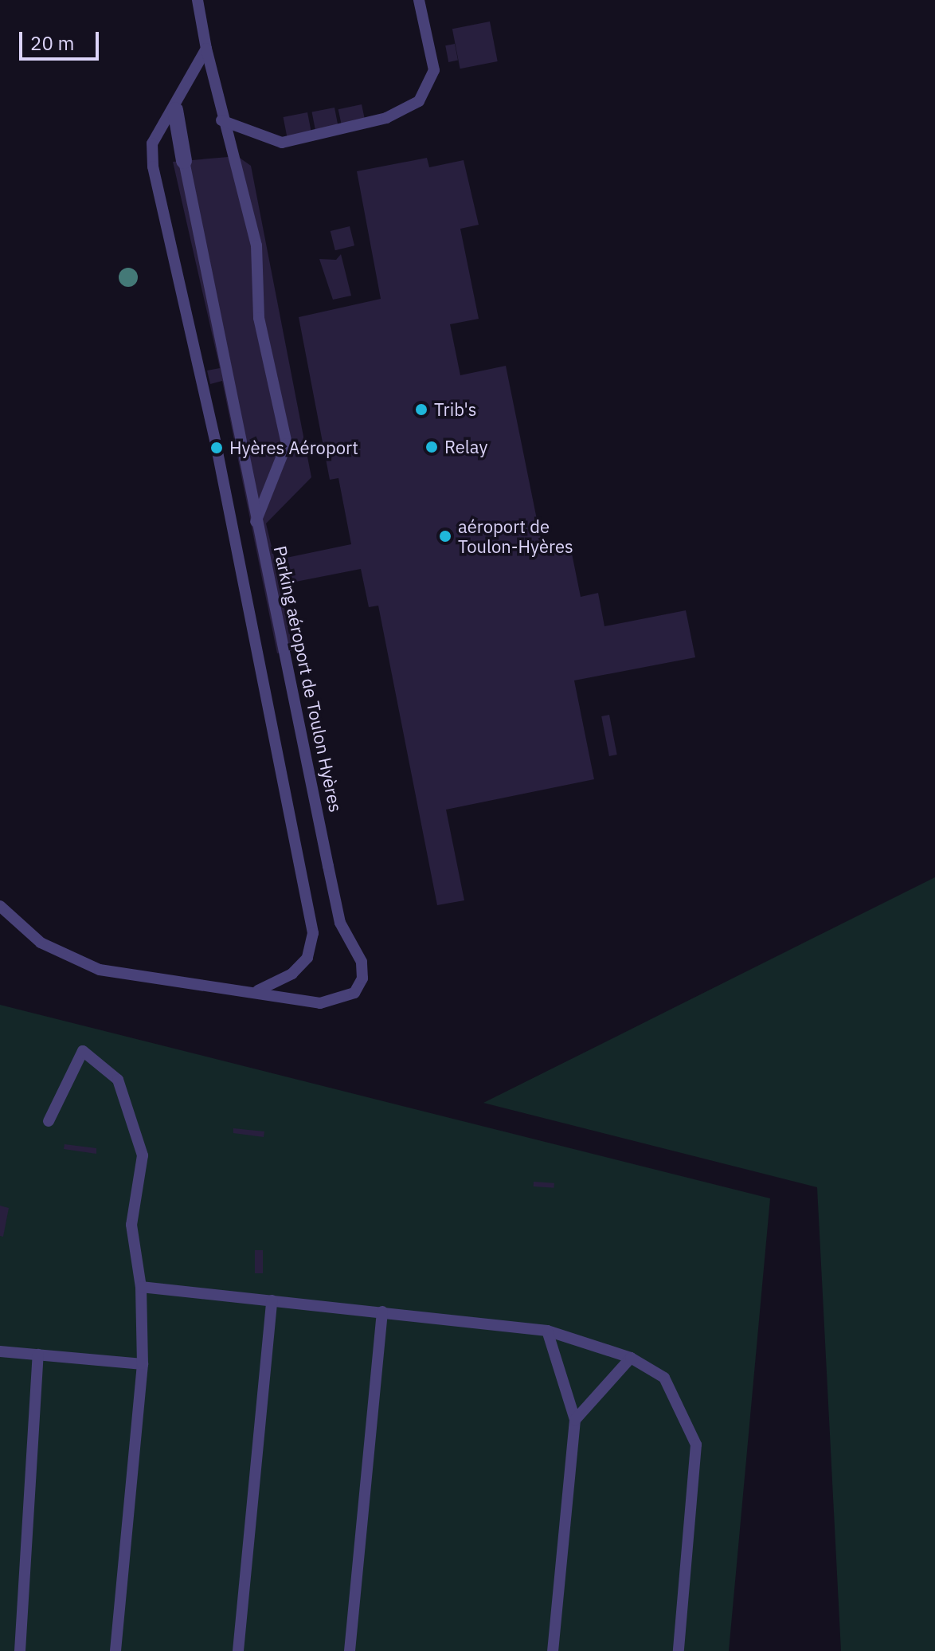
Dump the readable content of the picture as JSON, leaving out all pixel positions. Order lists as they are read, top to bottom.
{
  "streets": {
    "street": ["Parking aéroport de Toulon Hyères"]
  },
  "places": [
    "Trib's",
    "Relay",
    "Hyères Aéroport",
    "aéroport de Toulon-Hyères"
  ],
  "scale_bar": "20 m"
}
